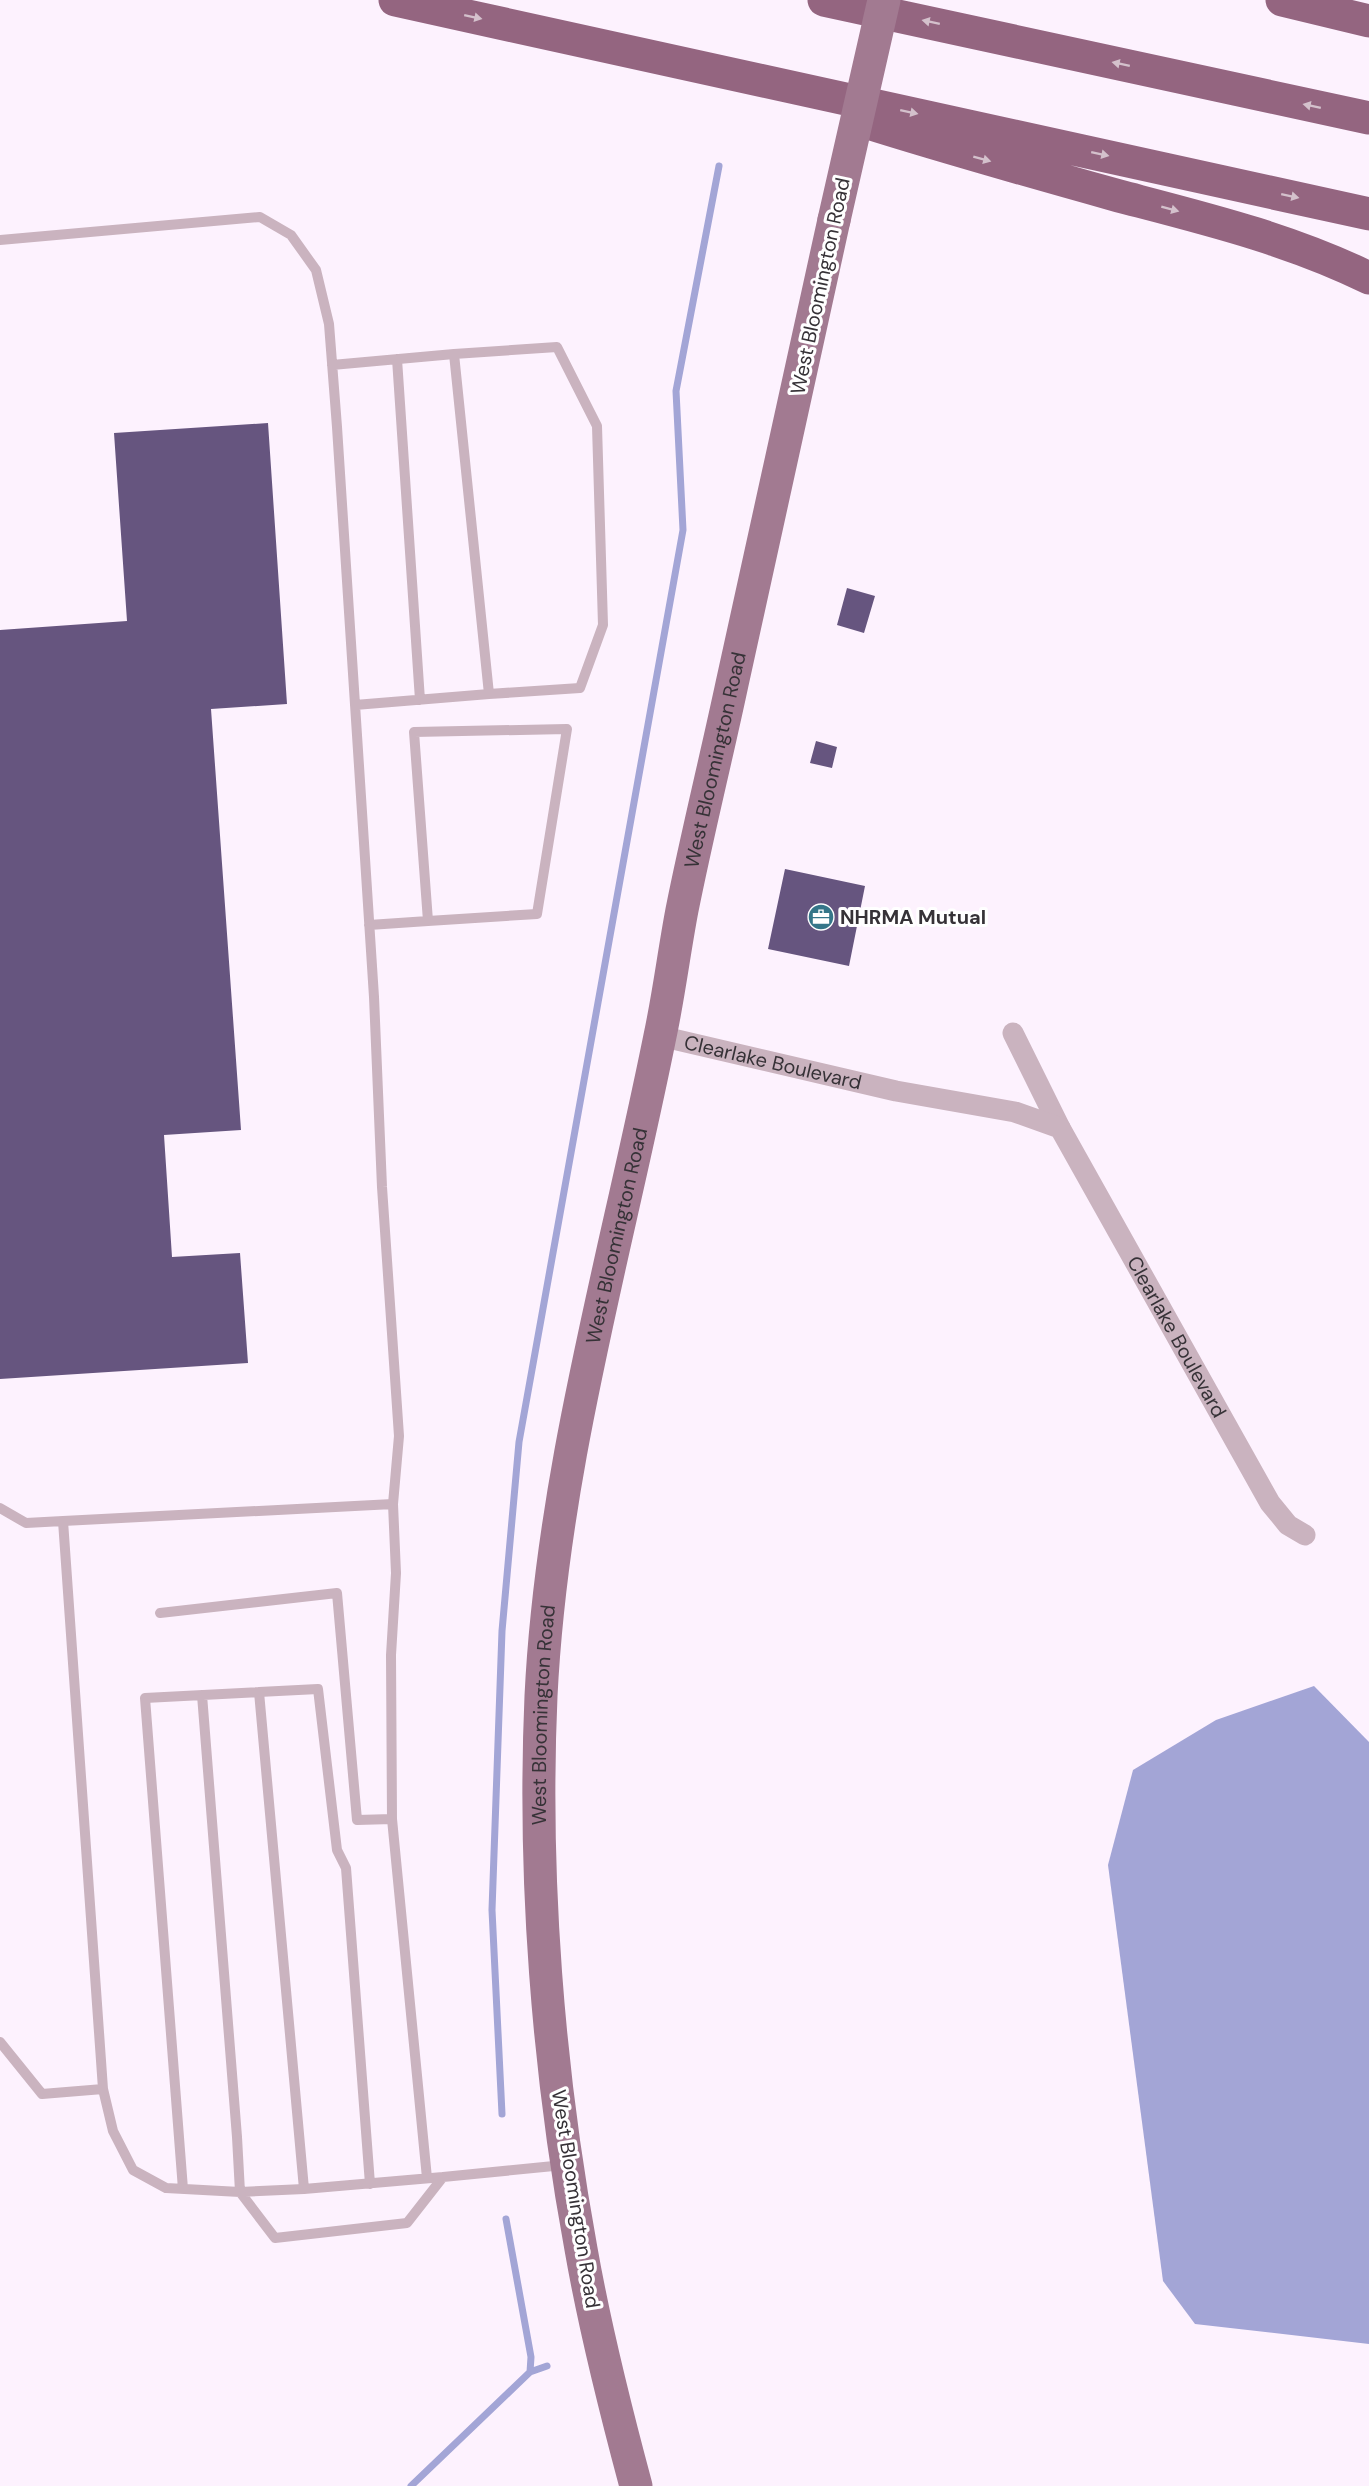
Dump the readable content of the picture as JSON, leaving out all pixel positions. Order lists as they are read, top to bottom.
{
  "streets": {
    "main road": ["West Bloomington Road"],
    "street": ["Clearlake Boulevard"]
  },
  "crossings": [
    ["West Bloomington Road", "Clearlake Boulevard"]
  ],
  "places": {
    "office": ["NHRMA Mutual"]
  }
}
